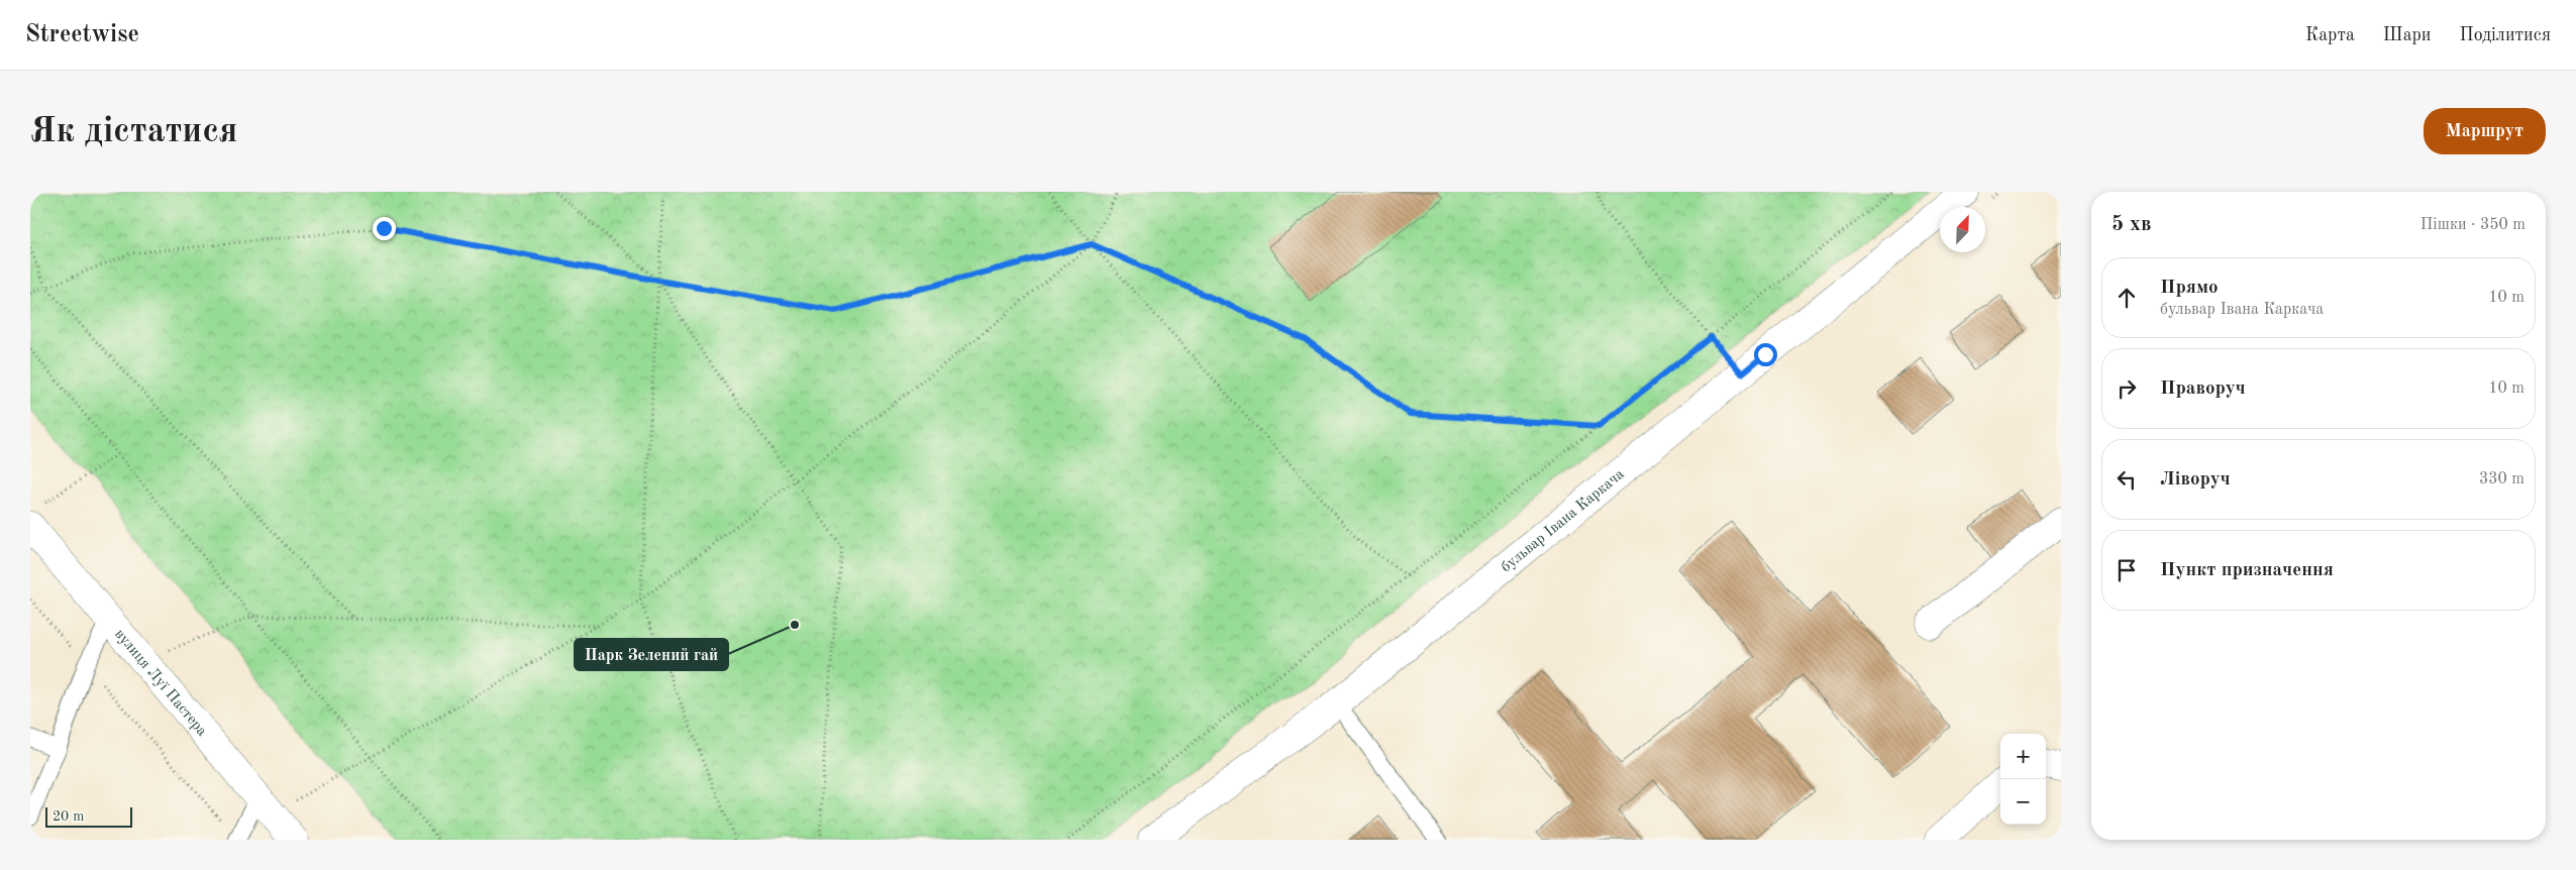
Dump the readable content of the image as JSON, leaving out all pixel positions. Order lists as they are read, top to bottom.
{
  "streets": {
    "street": ["бульвар Івана Каркача", "вулиця Луї Пастера"]
  },
  "places": ["Парк Зелений гай"],
  "scale_bar": "20 m",
  "north": "top right",
  "page": {
    "header": "Streetwise",
    "nav": ["Карта", "Шари", "Поділитися"],
    "buttons": "Маршрут",
    "title": "Як дістатися",
    "heading": ["5 хв", "Пішки · 350 m"],
    "list": [
      ["Прямо", "бульвар Івана Каркача", "10 m"],
      ["Праворуч", "10 m"],
      ["Ліворуч", "330 m"],
      "Пункт призначення"
    ],
    "map_buttons": ["+", "−"],
    "scale": "20 m"
  }
}
